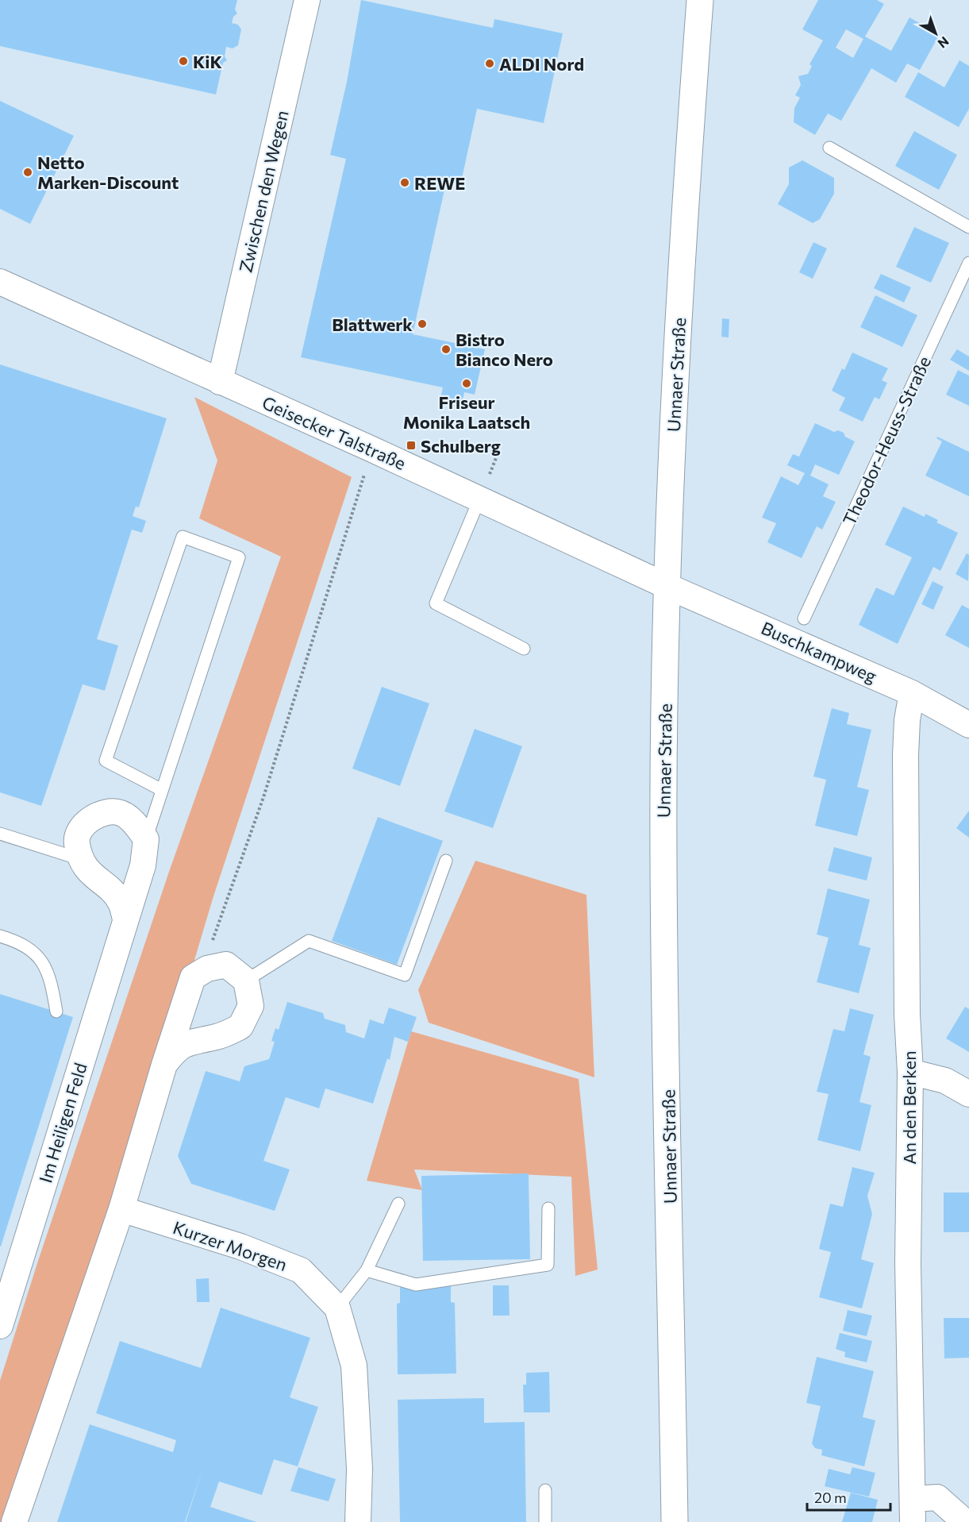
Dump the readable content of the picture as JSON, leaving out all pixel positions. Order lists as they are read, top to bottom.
{
  "streets": {
    "main road": ["Unnaer Straße"],
    "street": [
      "Zwischen den Wegen",
      "Geisecker Talstraße",
      "Buschkampweg",
      "An den Berken",
      "Im Heiligen Feld",
      "Kurzer Morgen"
    ],
    "lane": ["Theodor-Heuss-Straße"]
  },
  "crossings": [
    ["Zwischen den Wegen", "Geisecker Talstraße"],
    ["Unnaer Straße", "Geisecker Talstraße"],
    ["Unnaer Straße", "Buschkampweg"],
    ["Geisecker Talstraße", "Buschkampweg"],
    ["Buschkampweg", "An den Berken"]
  ],
  "places": {
    "other": [
      "KiK",
      "ALDI Nord",
      "Netto Marken-Discount",
      "REWE",
      "Blattwerk",
      "Bistro Bianco Nero",
      "Friseur Monika Laatsch"
    ],
    "transit": ["Schulberg"]
  },
  "scale_bar": "20 m",
  "north": "bottom right"
}
